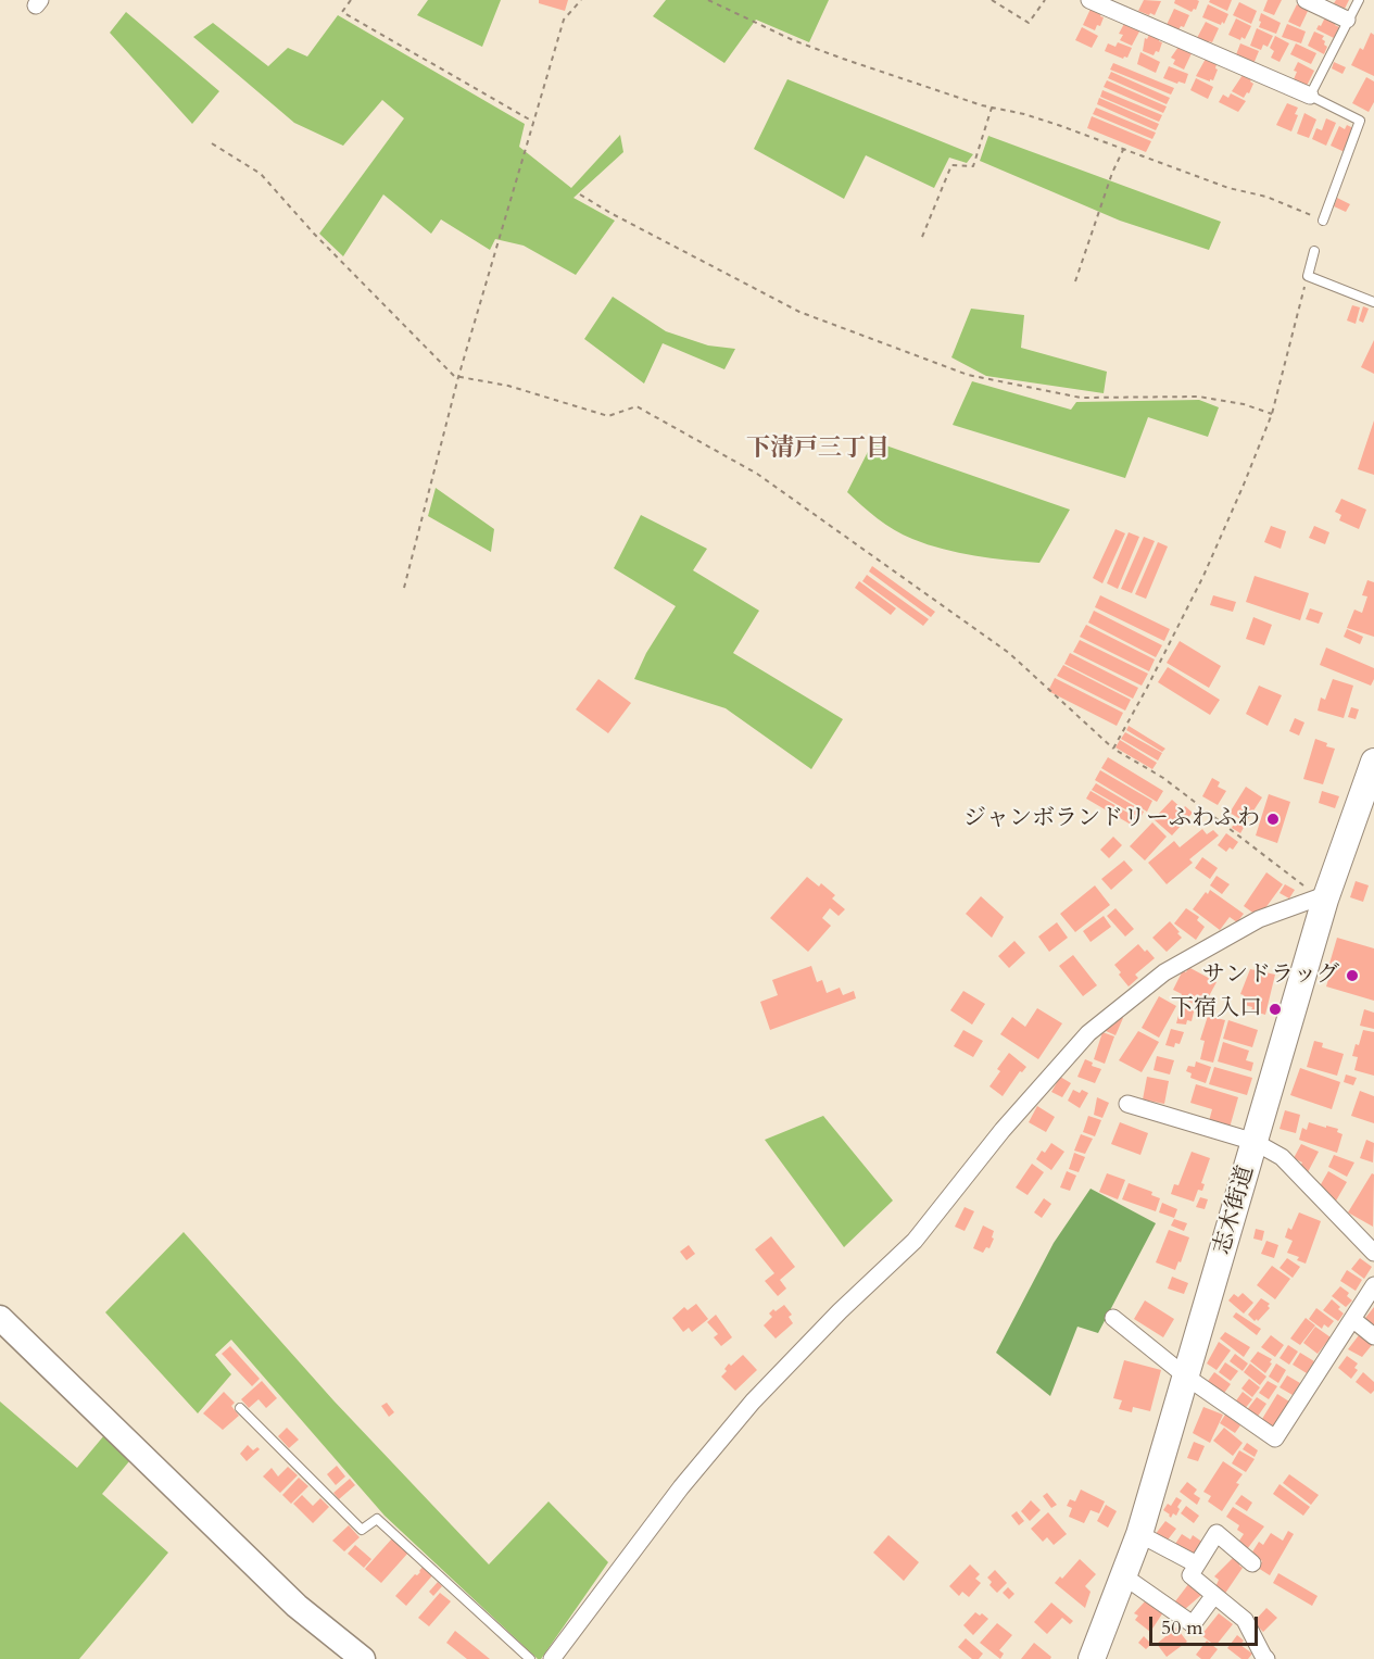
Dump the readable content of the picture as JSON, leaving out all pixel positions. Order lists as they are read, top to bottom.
{
  "streets": {
    "main road": ["志木街道"]
  },
  "districts": ["下清戸三丁目"],
  "places": ["ジャンボランドリーふわふわ", "サンドラッグ", "下宿入口"],
  "scale_bar": "50 m"
}
